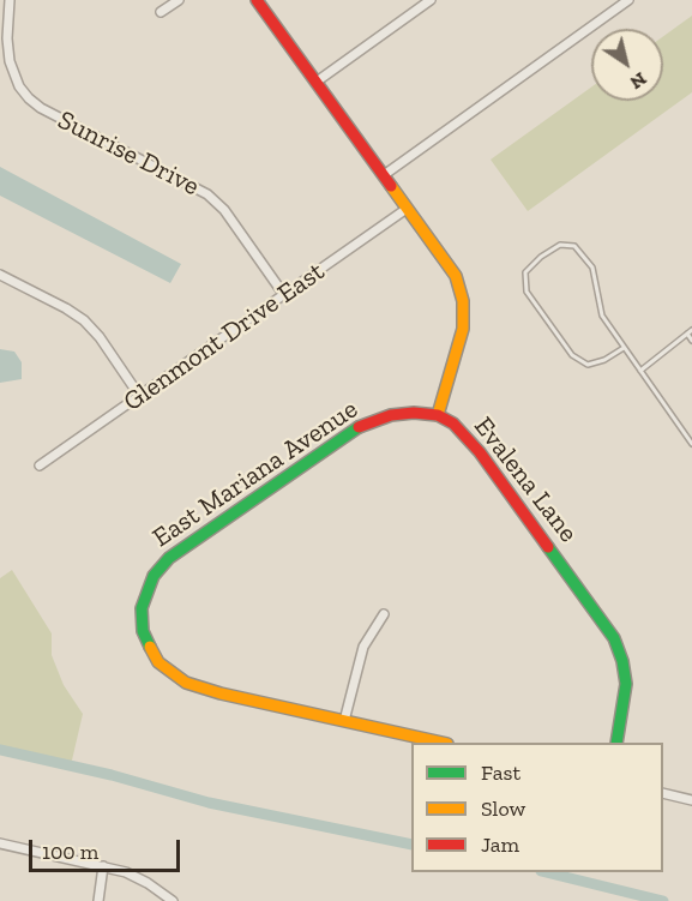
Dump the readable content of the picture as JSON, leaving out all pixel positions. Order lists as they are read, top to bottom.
{
  "streets": {
    "street": [
      "Sunrise Drive",
      "Glenmont Drive East",
      "East Mariana Avenue",
      "Evalena Lane"
    ]
  },
  "crossings": [
    ["Sunrise Drive", "Glenmont Drive East"],
    ["Glenmont Drive East", "Evalena Lane"],
    ["East Mariana Avenue", "Evalena Lane"]
  ],
  "legend": ["Fast", "Slow", "Jam"],
  "scale_bar": "100 m",
  "north": "bottom right"
}
